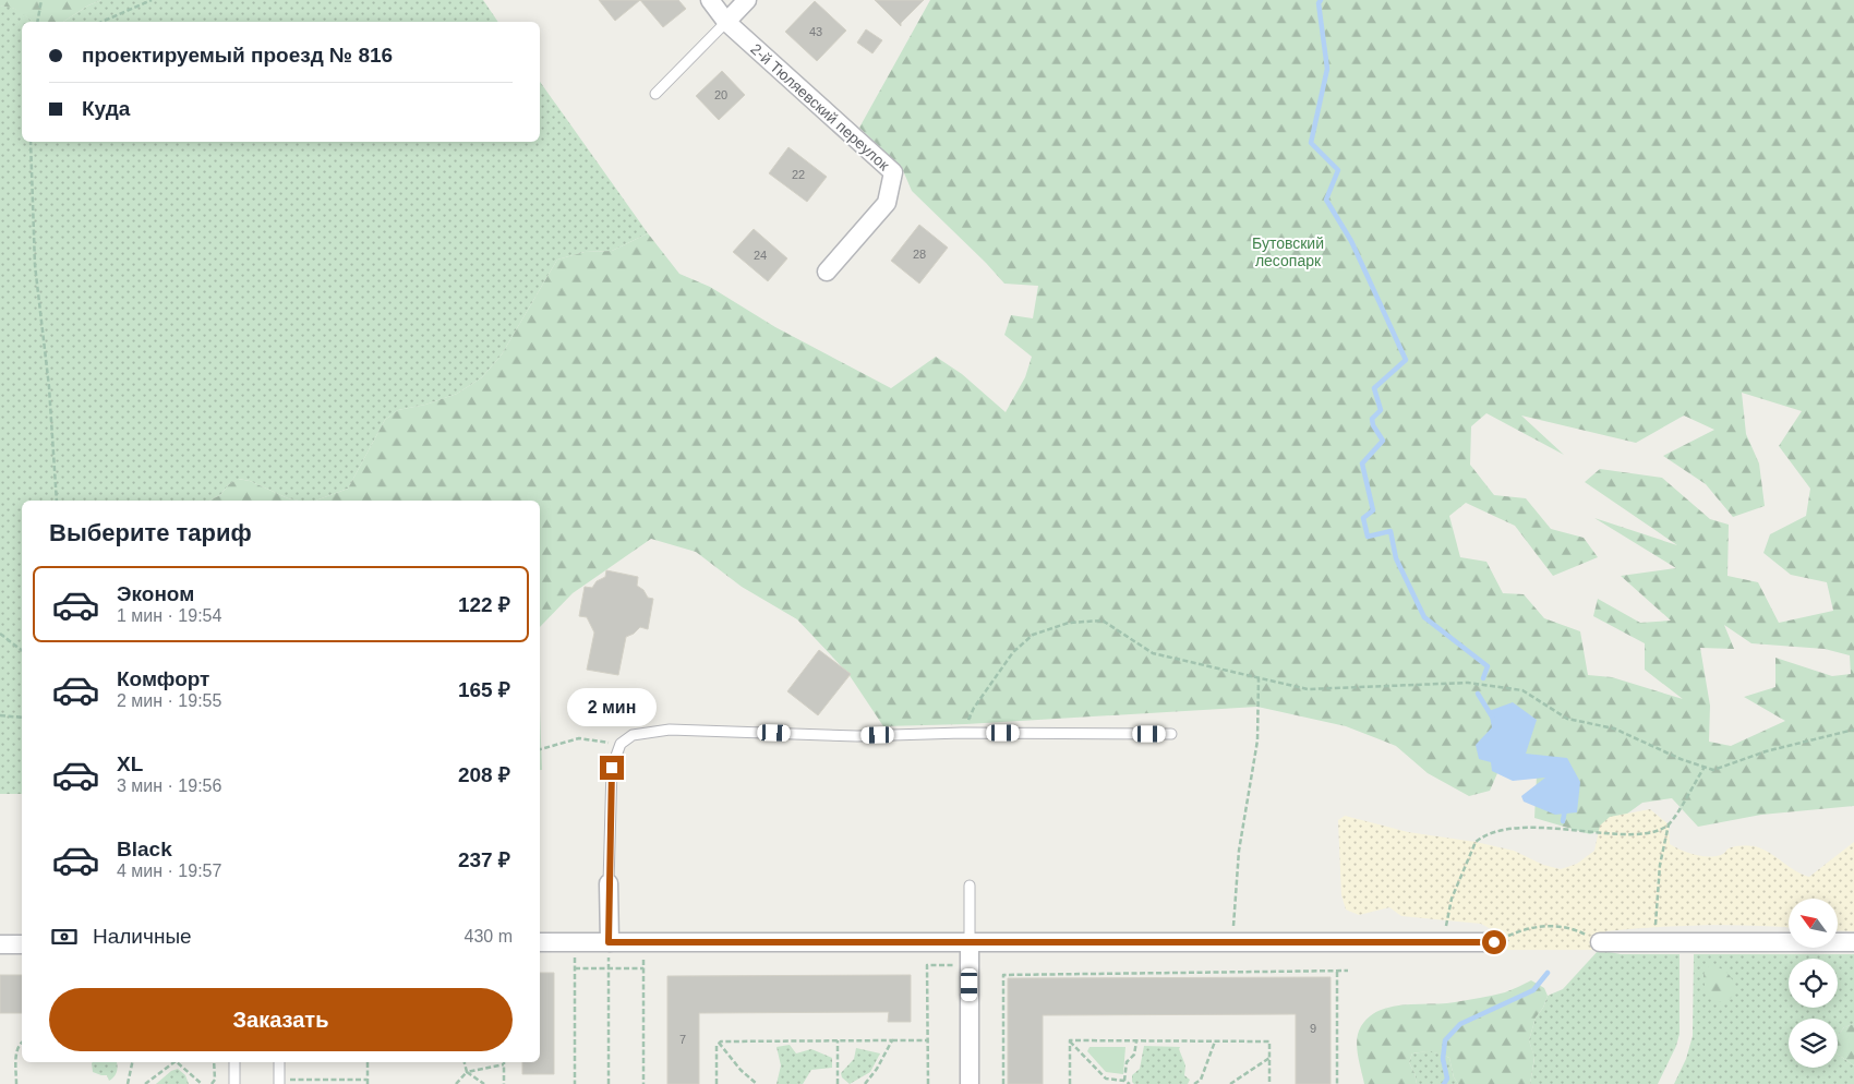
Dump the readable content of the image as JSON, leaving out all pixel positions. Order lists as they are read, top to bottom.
{
  "streets": {
    "street": ["2-й Тюляевский переулок"]
  },
  "parks": ["Бутовский лесопарк"],
  "house_numbers": [
    "43",
    "20",
    "22",
    "28",
    "24",
    "9",
    "7"
  ],
  "north": "top left",
  "page": {
    "banner": ["проектируемый проезд № 816", "Куда"],
    "heading": "Выберите тариф",
    "list": [
      {
        "name": "Эконом",
        "note": "1 мин · 19:54",
        "value": "122 ₽"
      },
      {
        "name": "Комфорт",
        "note": "2 мин · 19:55",
        "value": "165 ₽"
      },
      {
        "name": "XL",
        "note": "3 мин · 19:56",
        "value": "208 ₽"
      },
      {
        "name": "Black",
        "note": "4 мин · 19:57",
        "value": "237 ₽"
      }
    ],
    "bubble": "2 мин",
    "pay": ["Наличные", "430 m"],
    "buttons": "Заказать"
  }
}
